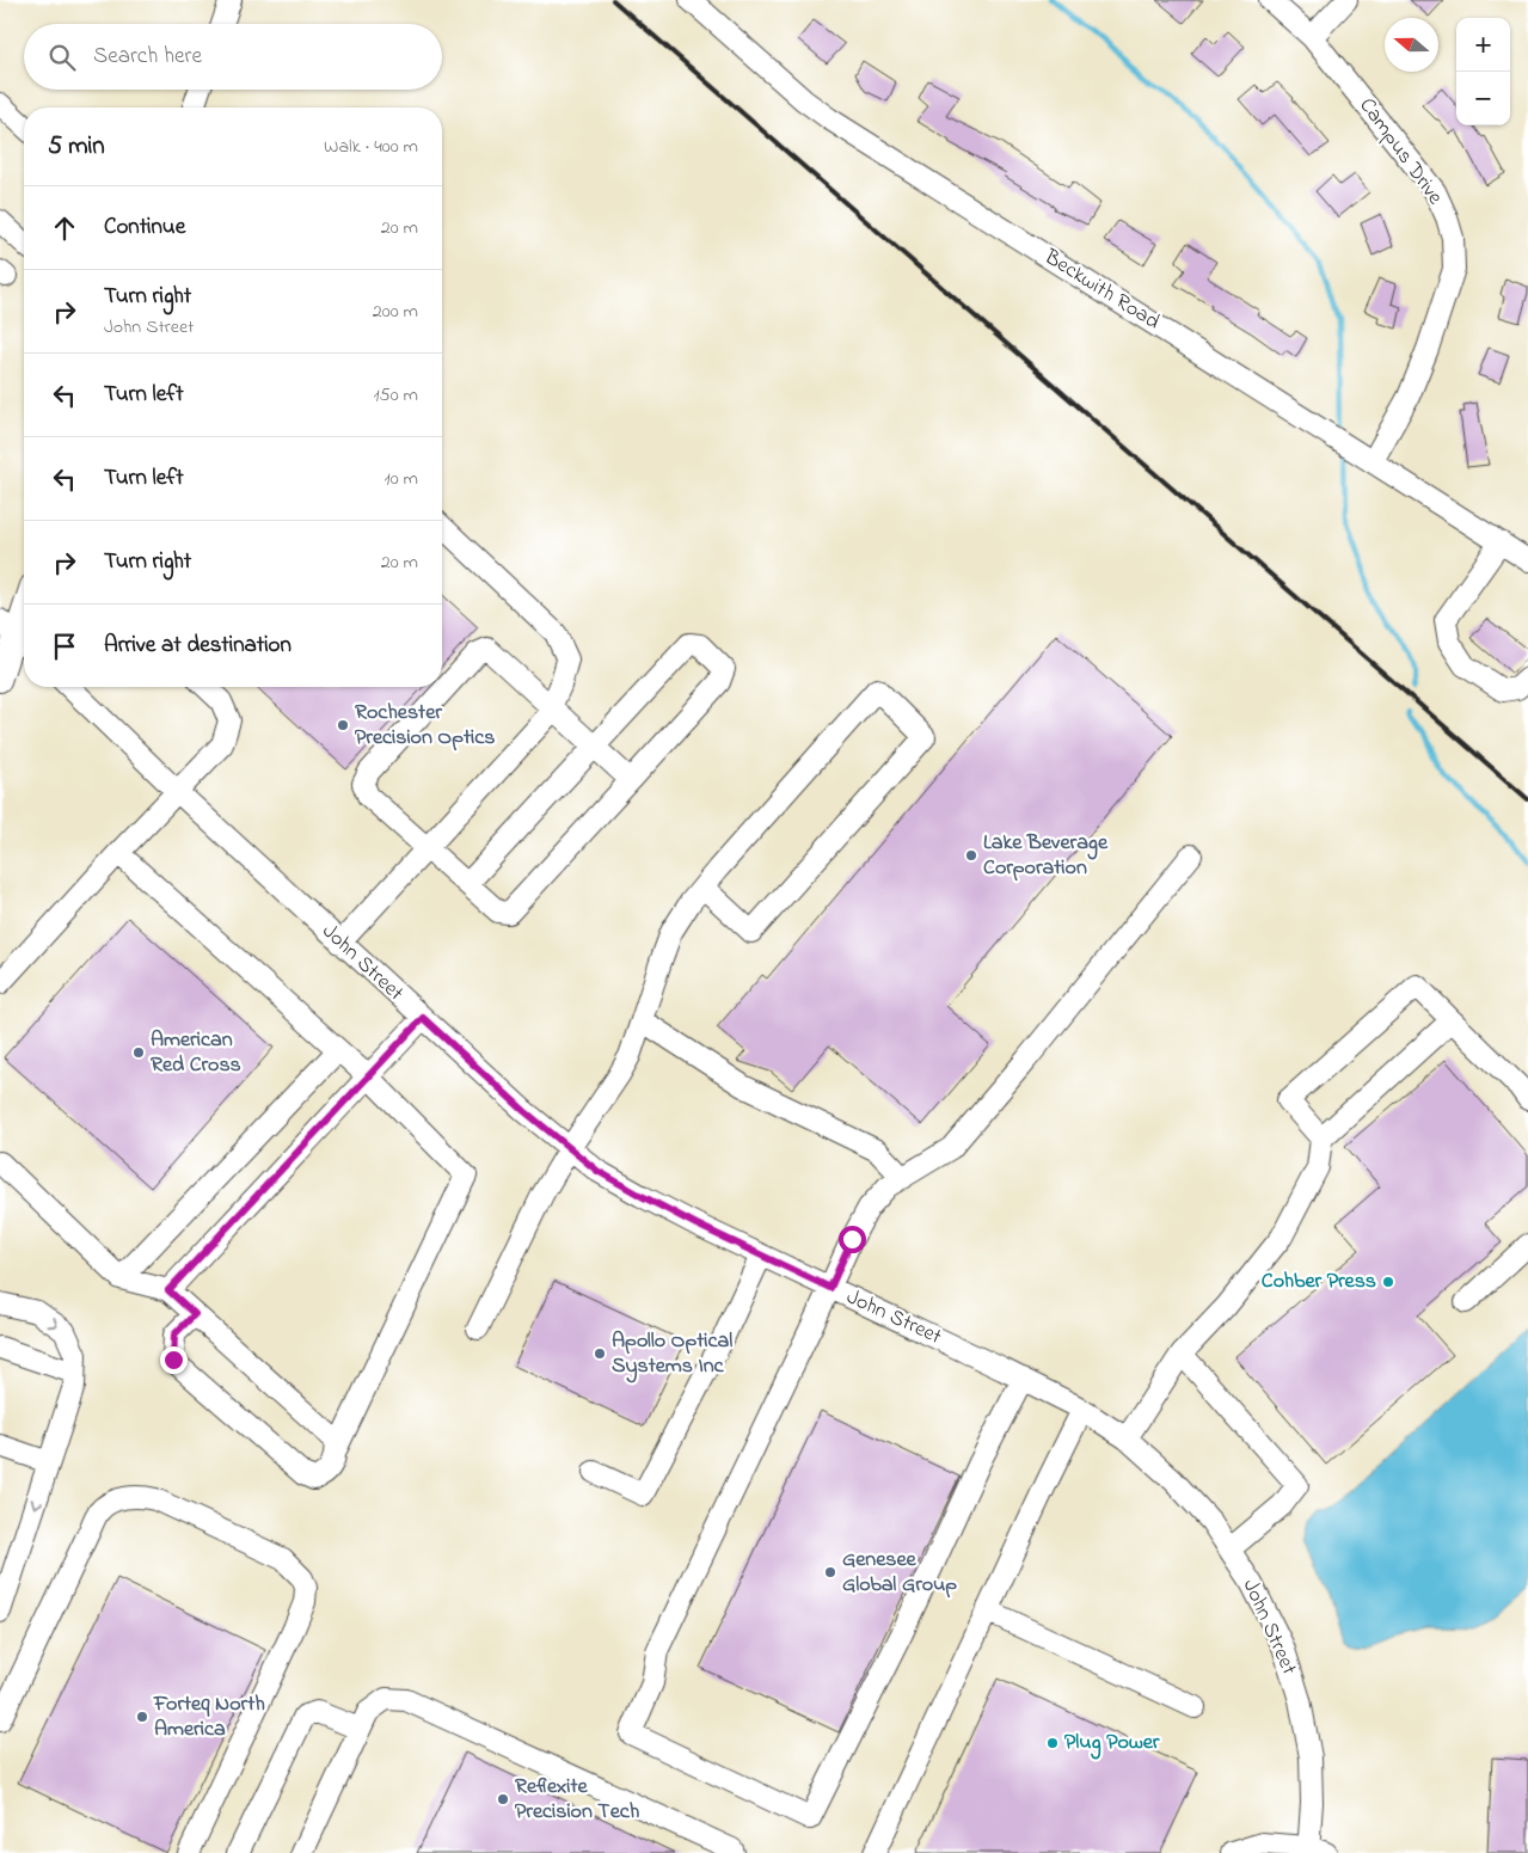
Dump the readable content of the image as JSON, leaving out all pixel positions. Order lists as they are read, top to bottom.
{
  "streets": {
    "street": ["Campus Drive", "Beckwith Road", "John Street"]
  },
  "crossings": [
    ["Campus Drive", "Beckwith Road"]
  ],
  "places": [
    "Rochester Precision Optics",
    "Lake Beverage Corporation",
    "American Red Cross",
    "Cohber Press",
    "Apollo Optical Systems Inc",
    "Genesee Global Group",
    "Forteq North America",
    "Plug Power",
    "Reflexite Precision Tech"
  ],
  "north": "left",
  "page": {
    "map_buttons": ["+", "−"],
    "search": "Search here",
    "heading": ["5 min", "Walk · 400 m"],
    "list": [
      ["Continue", "20 m"],
      ["Turn right", "John Street", "200 m"],
      ["Turn left", "150 m"],
      ["Turn left", "10 m"],
      ["Turn right", "20 m"],
      "Arrive at destination"
    ]
  }
}
